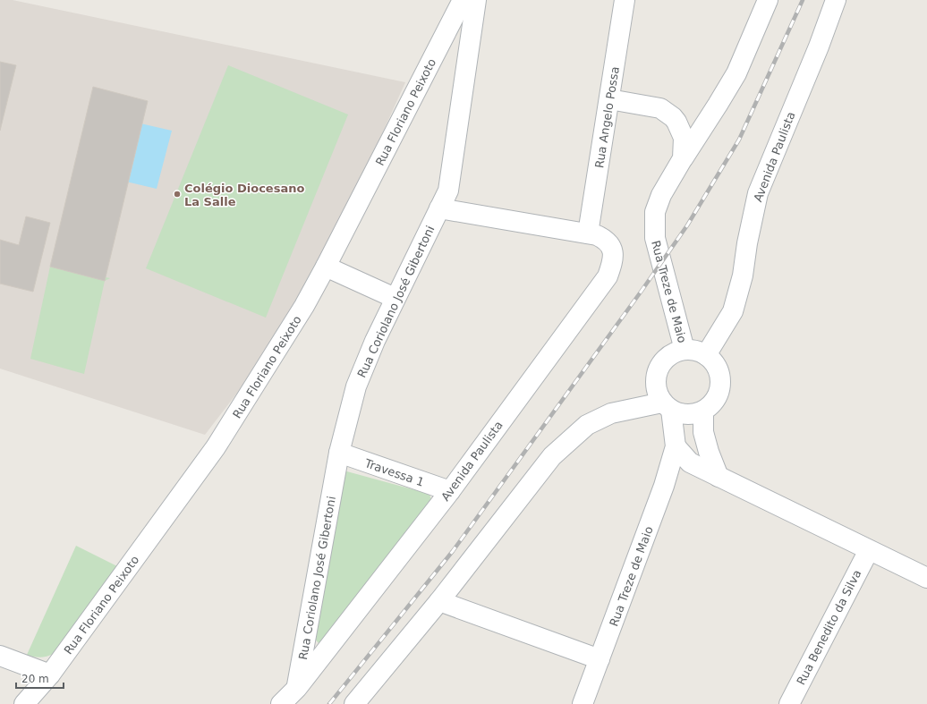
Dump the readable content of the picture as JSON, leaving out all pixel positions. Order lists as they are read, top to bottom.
{
  "streets": {
    "street": [
      "Rua Floriano Peixoto",
      "Rua Angelo Possa",
      "Avenida Paulista",
      "Rua Treze de Maio",
      "Rua Coriolano José Gibertoni",
      "Travessa 1",
      "Rua Benedito da Silva"
    ]
  },
  "crossings": [
    ["Rua Angelo Possa", "Avenida Paulista"],
    ["Rua Angelo Possa", "Rua Treze de Maio"],
    ["Avenida Paulista", "Rua Treze de Maio"],
    ["Avenida Paulista", "Rua Coriolano José Gibertoni"],
    ["Avenida Paulista", "Travessa 1"],
    ["Rua Coriolano José Gibertoni", "Travessa 1"]
  ],
  "places": ["Colégio Diocesano La Salle"],
  "scale_bar": "20 m"
}
